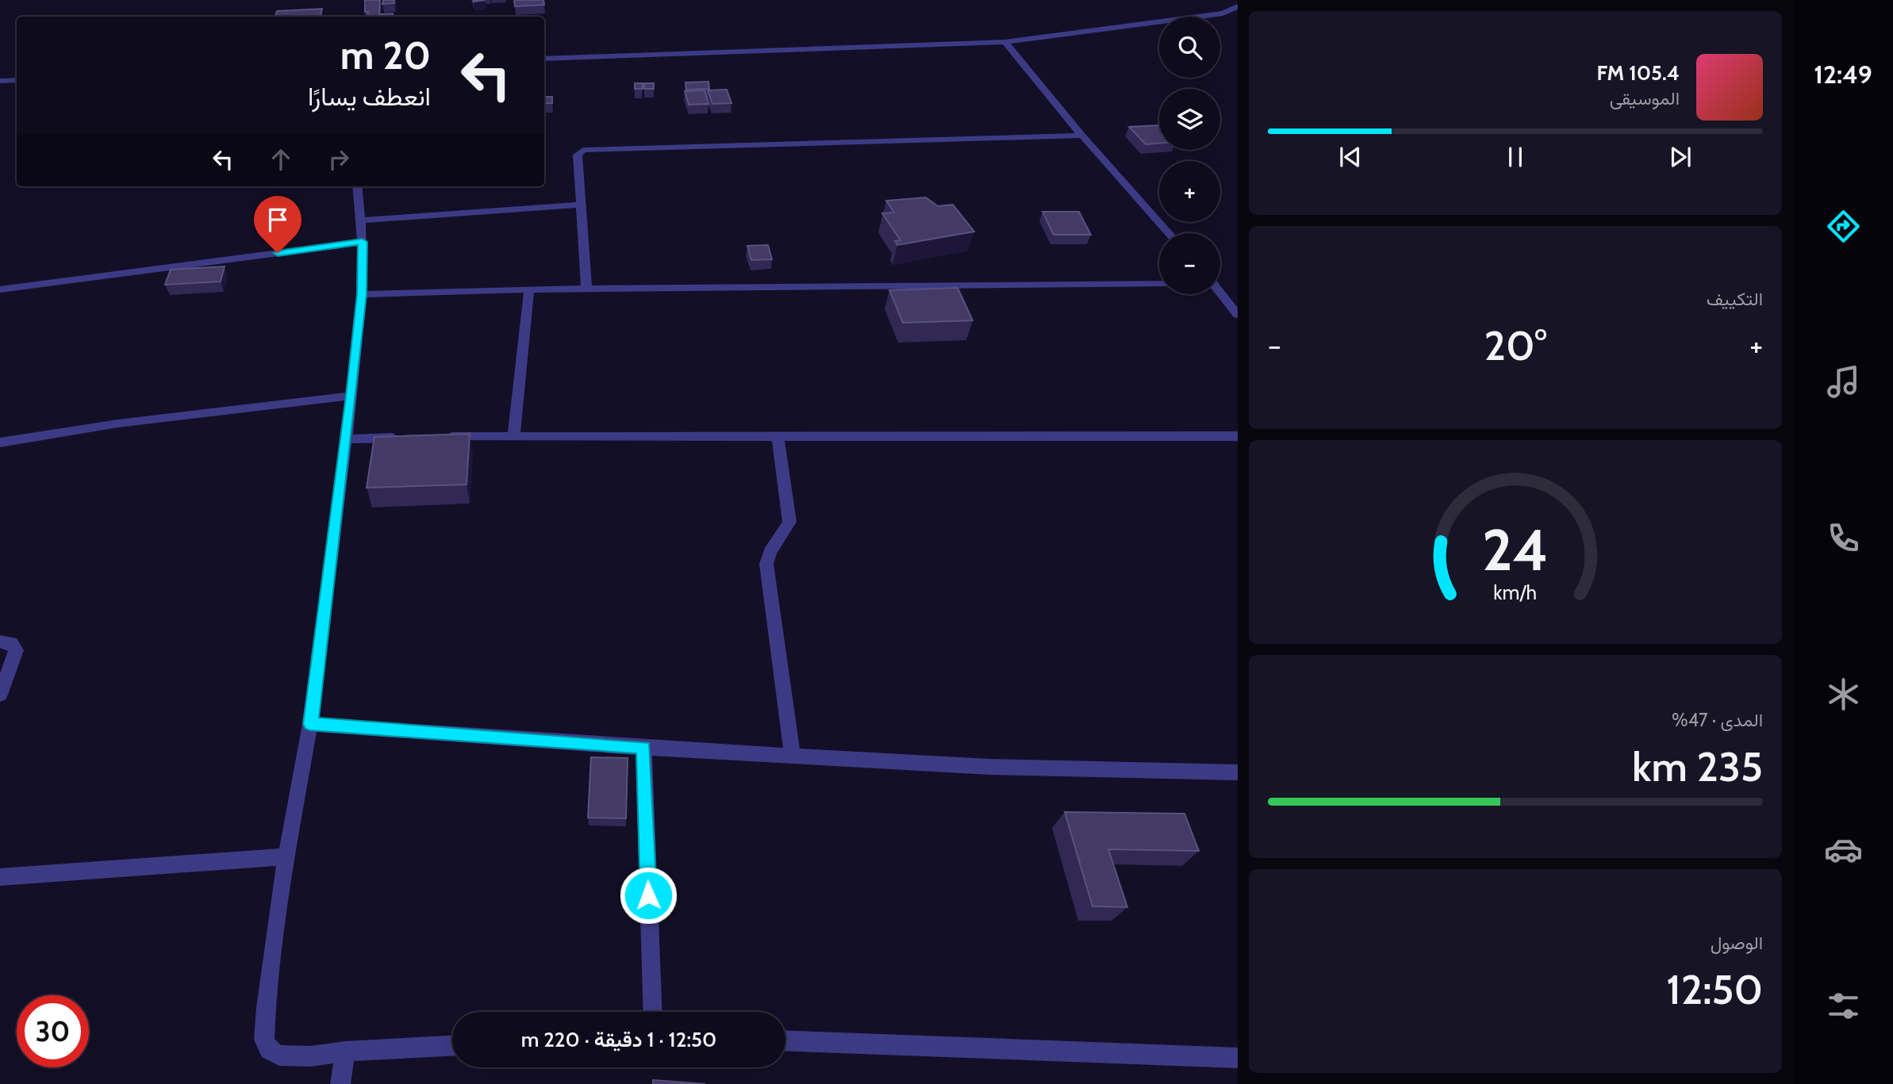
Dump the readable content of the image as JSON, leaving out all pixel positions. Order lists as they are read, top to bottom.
{
  "page": {
    "tabs": "12:49",
    "map_buttons": ["+", "−"],
    "turn": ["20 m", "انعطف يسارًا"],
    "song": ["105.4 FM", "الموسيقى"],
    "tile": [
      "التكييف",
      ["المدى · 47%", "235 km"],
      ["الوصول", "12:50"]
    ],
    "heat": ["−", "20°", "+"],
    "limit": "30",
    "trip": "12:50 · 1 دقيقة · 220 m",
    "gauge": ["24", "km/h"]
  }
}
